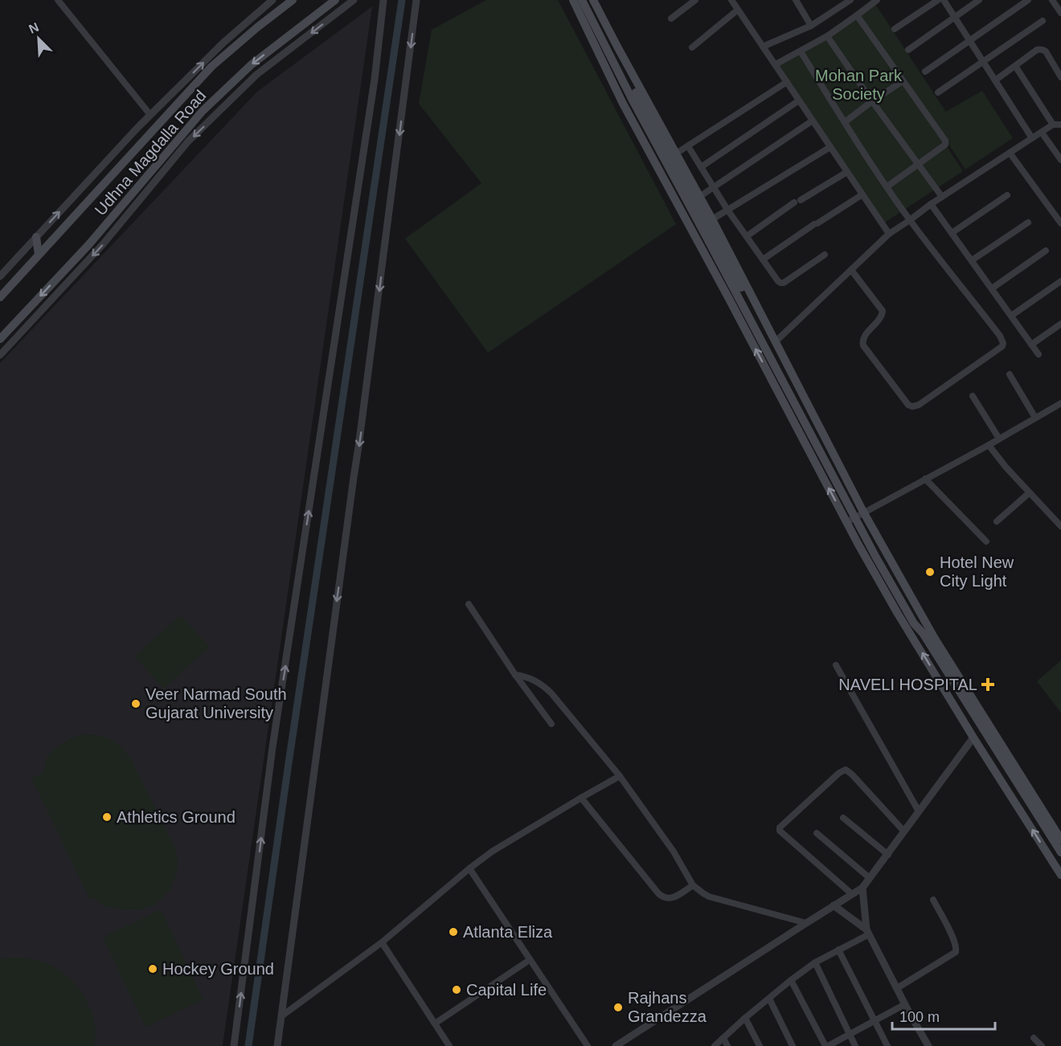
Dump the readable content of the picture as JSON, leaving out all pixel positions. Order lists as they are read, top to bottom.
{
  "streets": {
    "main road": ["Udhna Magdalla Road"]
  },
  "parks": ["Mohan Park Society"],
  "places": {
    "other": [
      "Hotel New City Light",
      "Veer Narmad South Gujarat University",
      "Athletics Ground",
      "Atlanta Eliza",
      "Hockey Ground",
      "Capital Life",
      "Rajhans Grandezza"
    ],
    "health": ["NAVELI HOSPITAL"]
  },
  "scale_bar": "100 m",
  "north": "top left"
}
